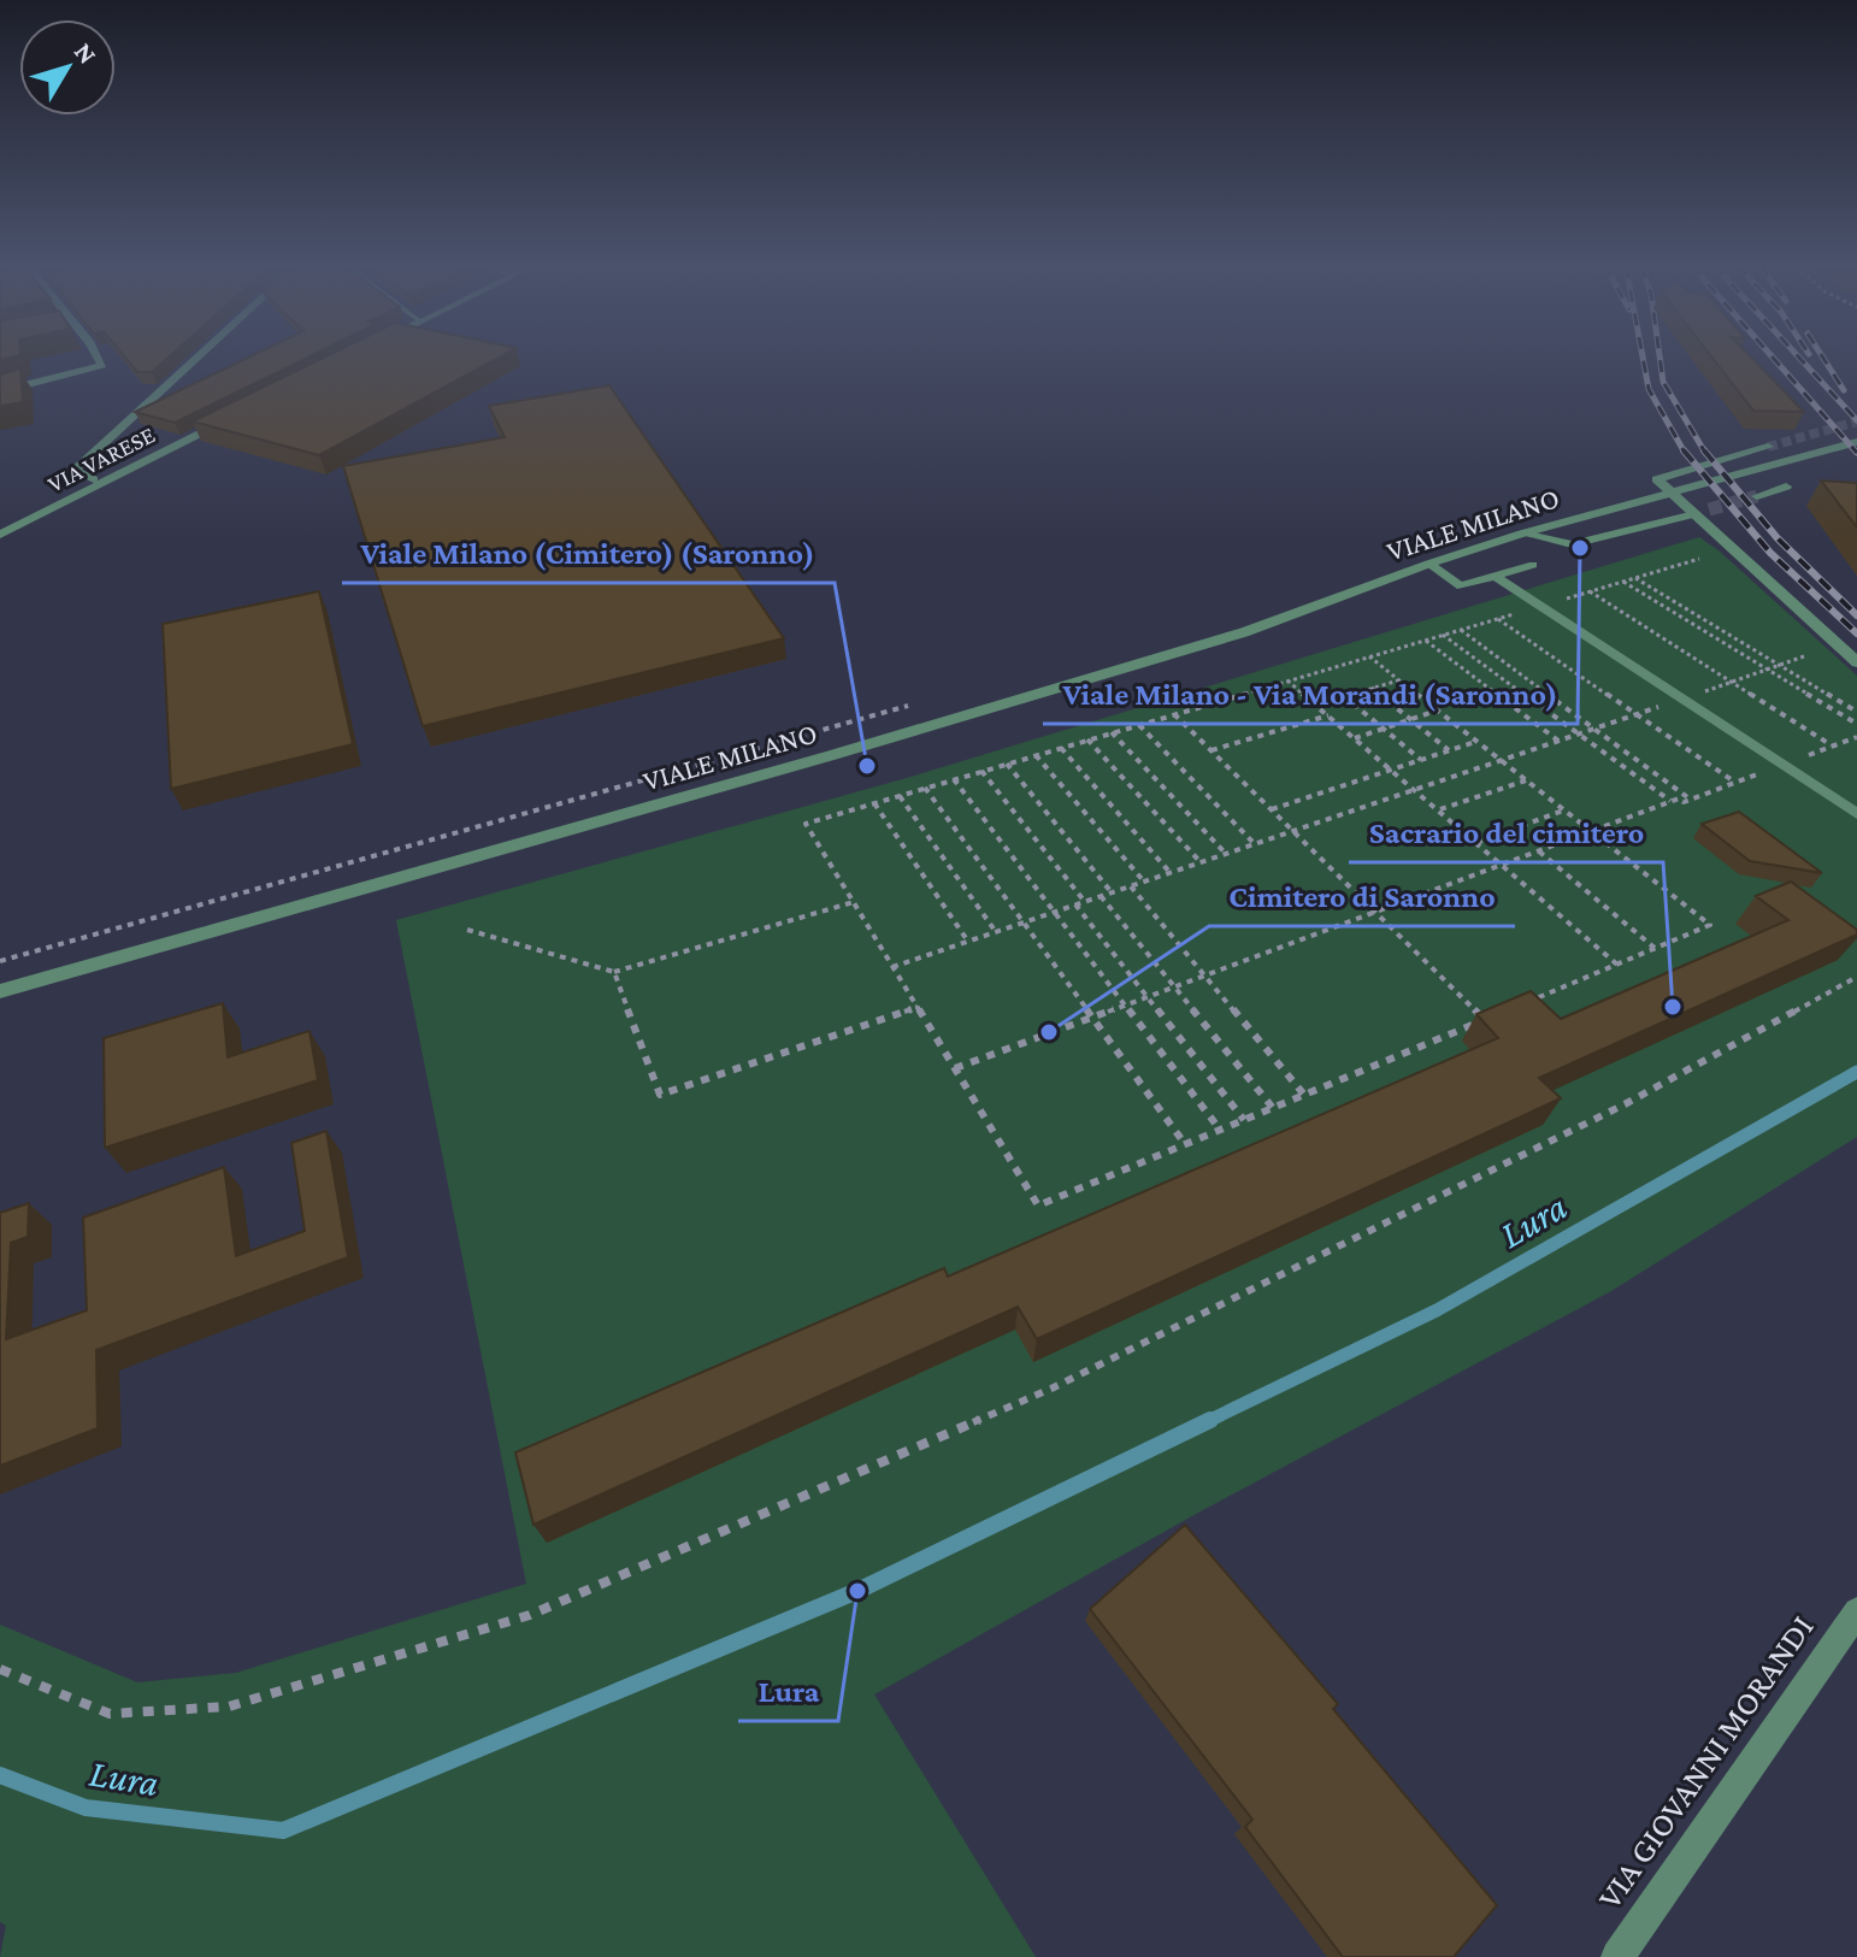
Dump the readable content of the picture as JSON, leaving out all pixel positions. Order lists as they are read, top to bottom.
{
  "streets": {
    "street": ["VIA VARESE", "VIALE MILANO", "VIA GIOVANNI MORANDI"]
  },
  "water": ["Lura"],
  "places": [
    "Viale Milano - Via Morandi (Saronno)",
    "Viale Milano (Cimitero) (Saronno)",
    "Sacrario del cimitero",
    "Cimitero di Saronno",
    "Lura"
  ],
  "north": "top right"
}
